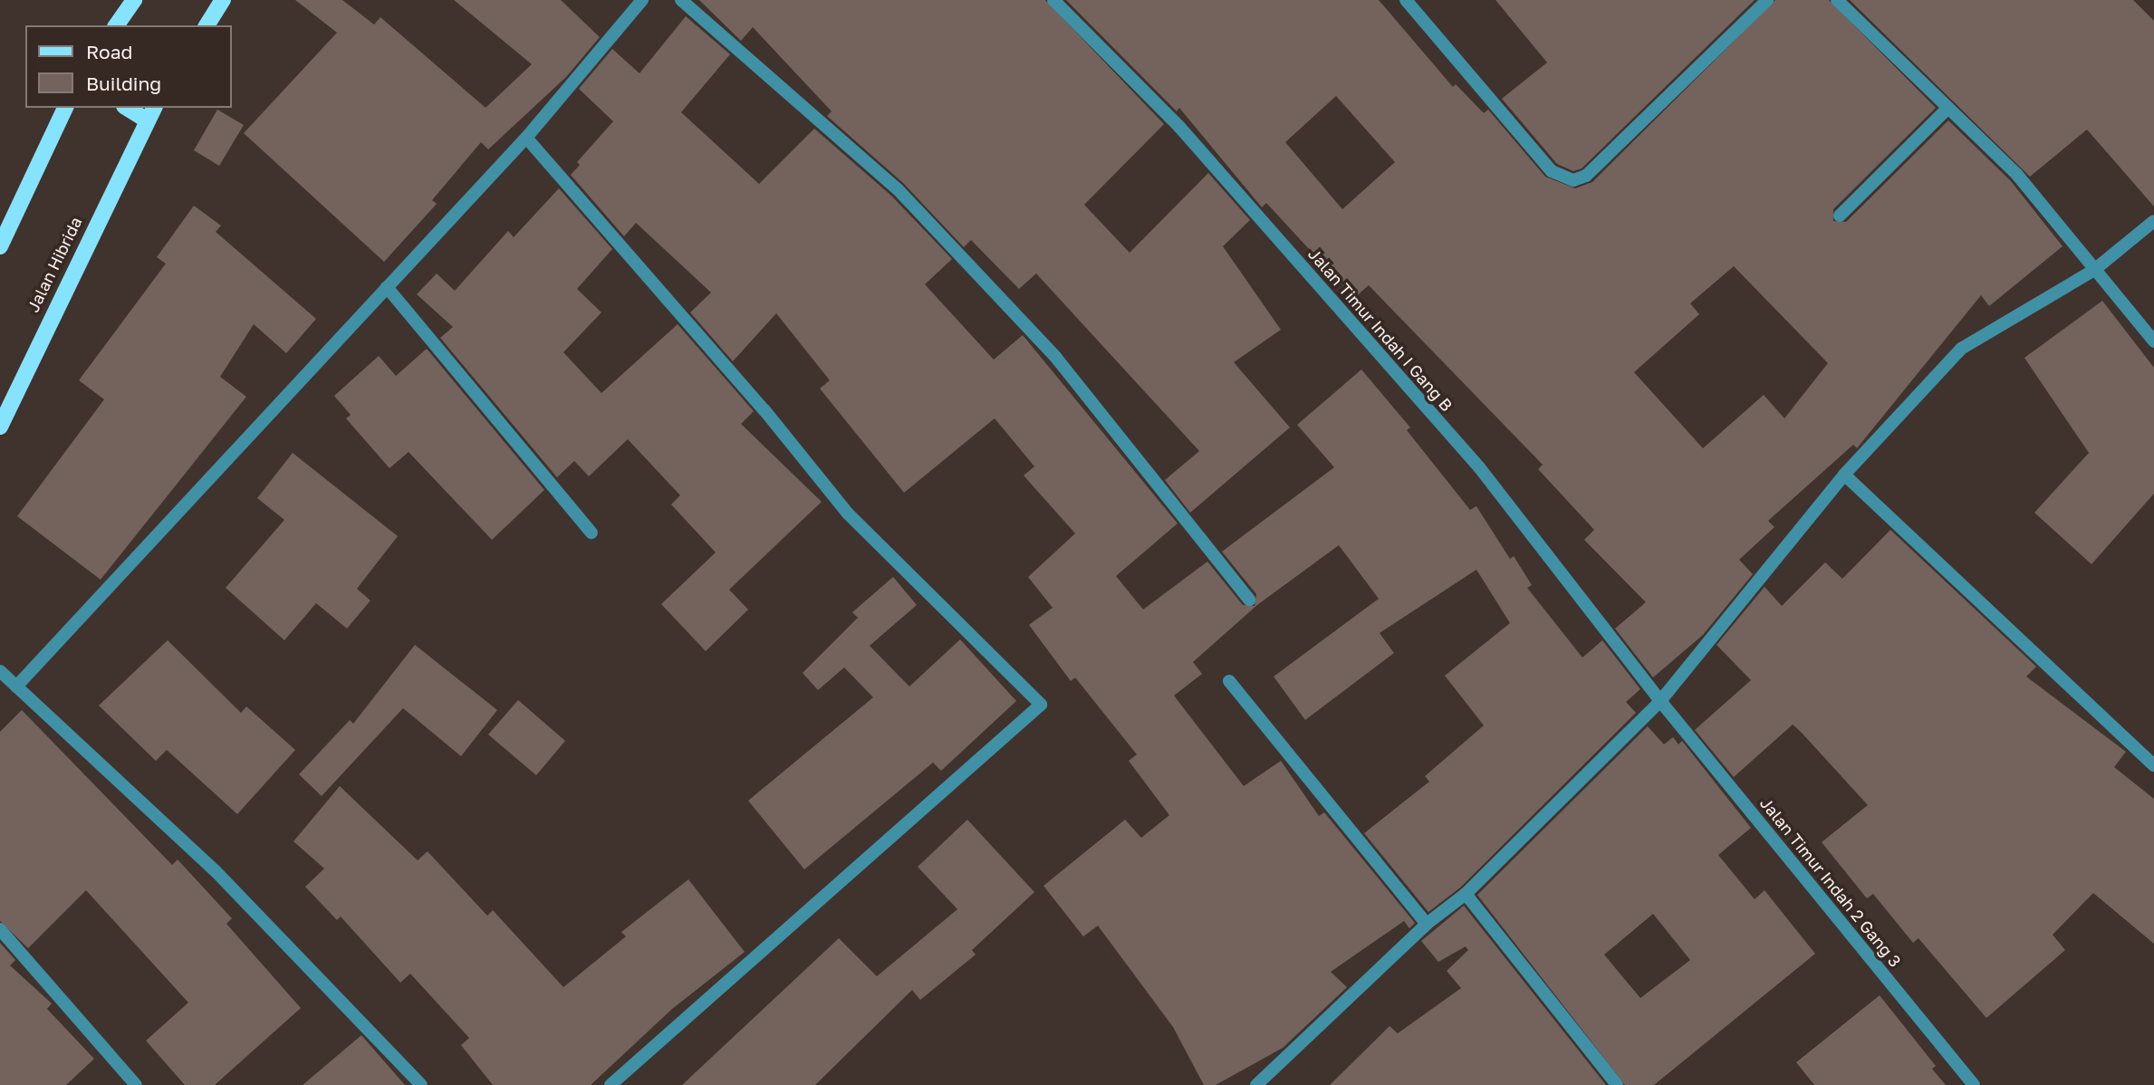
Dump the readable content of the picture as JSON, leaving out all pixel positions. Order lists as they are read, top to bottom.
{
  "streets": {
    "main road": ["Jalan Hibrida"],
    "street": ["Jalan Timur Indah I Gang B", "Jalan Timur Indah 2 Gang 3"]
  },
  "crossings": [
    ["Jalan Timur Indah I Gang B", "Jalan Timur Indah 2 Gang 3"]
  ],
  "legend": ["Road", "Building"]
}
